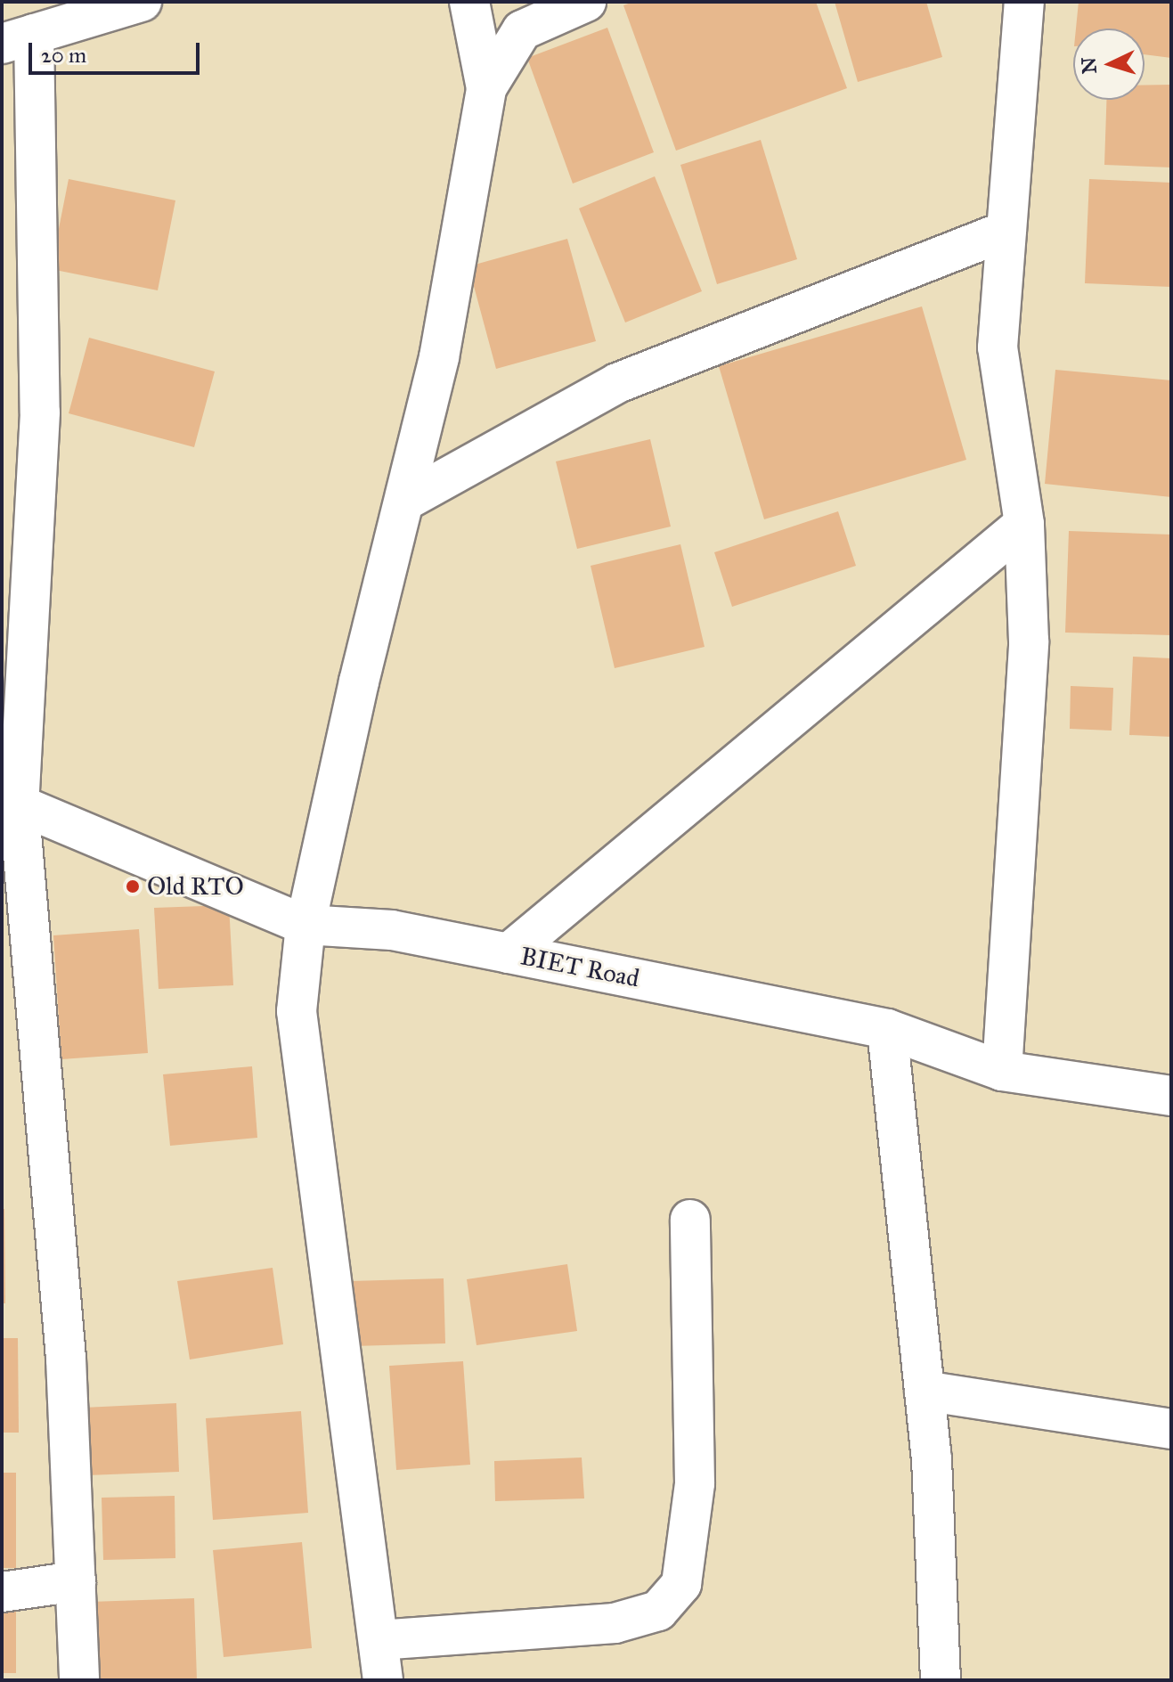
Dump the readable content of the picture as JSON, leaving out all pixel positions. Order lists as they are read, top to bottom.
{
  "streets": {
    "street": ["BIET Road"]
  },
  "places": ["Old RTO"],
  "scale_bar": "20 m",
  "north": "left"
}
